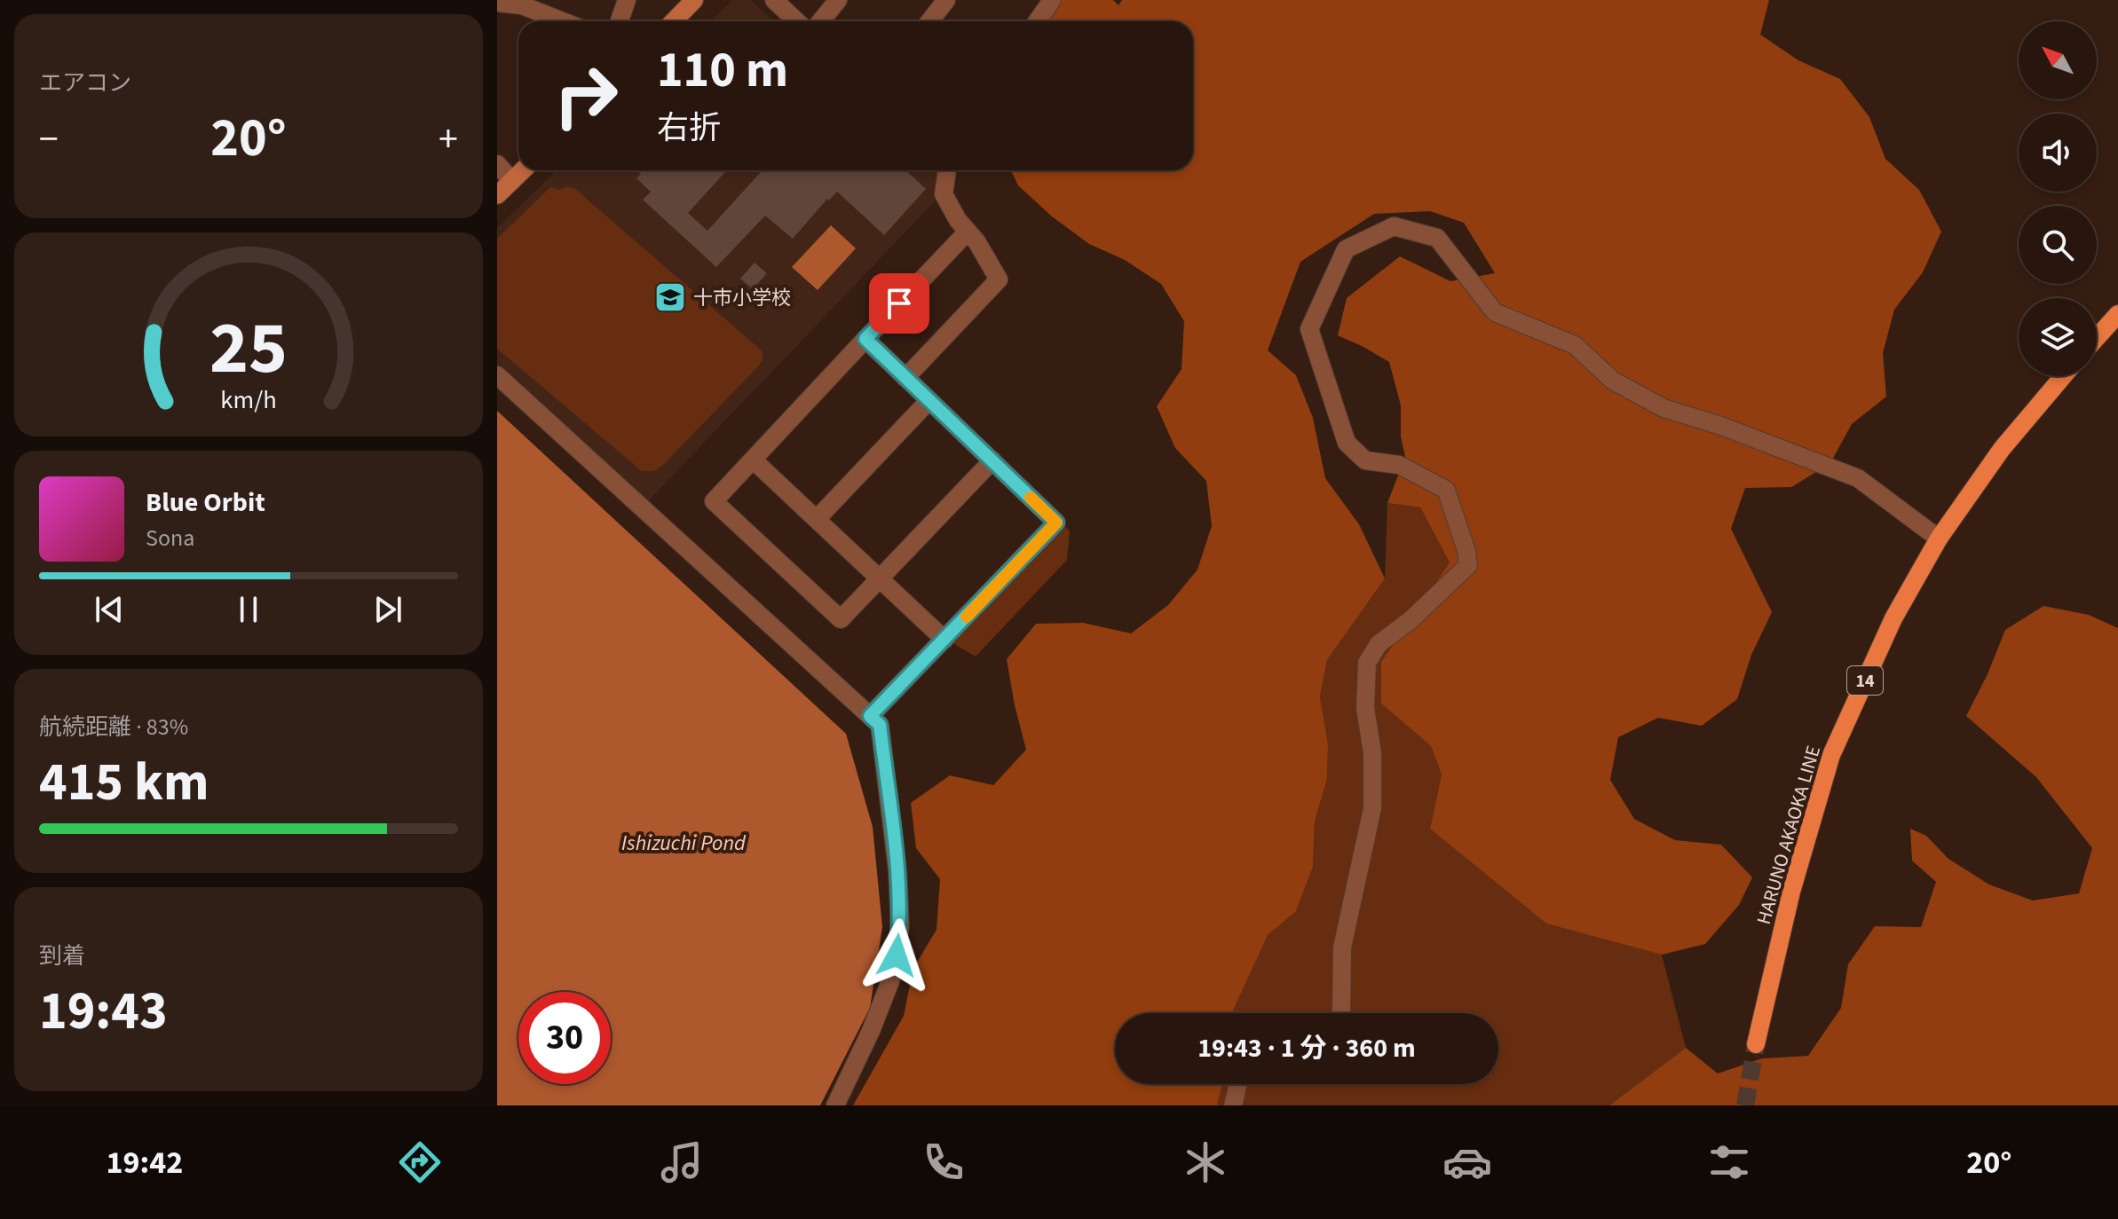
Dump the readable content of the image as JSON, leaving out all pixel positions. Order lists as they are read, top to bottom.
{
  "streets": {
    "main road": ["14", "HARUNO AKAOKA LINE"]
  },
  "water": ["Ishizuchi Pond"],
  "places": {
    "school or university": ["十市小学校"]
  },
  "north": "top left",
  "page": {
    "tile": [
      "エアコン",
      ["航続距離 · 83%", "415 km"],
      ["到着", "19:43"]
    ],
    "turn": ["110 m", "右折"],
    "heat": ["−", "20°", "+"],
    "song": ["Blue Orbit", "Sona"],
    "limit": "30",
    "trip": "19:43 · 1 分 · 360 m",
    "tabs": ["19:42", "20°"],
    "gauge": ["25", "km/h"]
  }
}
